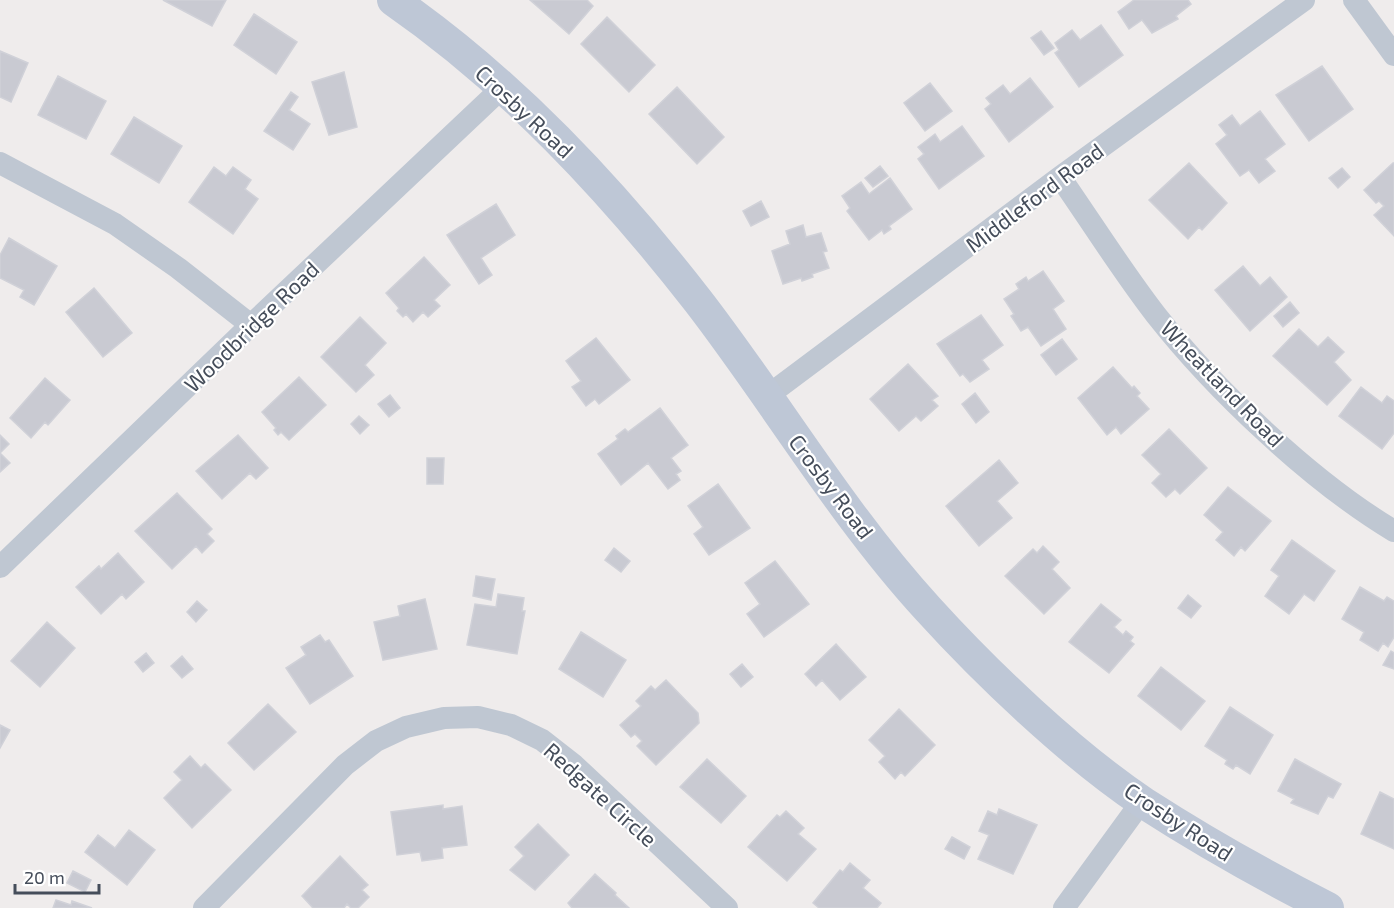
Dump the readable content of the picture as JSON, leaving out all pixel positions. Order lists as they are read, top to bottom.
{
  "streets": {
    "main road": ["Crosby Road"],
    "street": [
      "Middleford Road",
      "Woodbridge Road",
      "Wheatland Road",
      "Redgate Circle"
    ]
  },
  "crossings": [
    ["Crosby Road", "Middleford Road"],
    ["Crosby Road", "Woodbridge Road"],
    ["Middleford Road", "Wheatland Road"]
  ],
  "scale_bar": "20 m"
}
